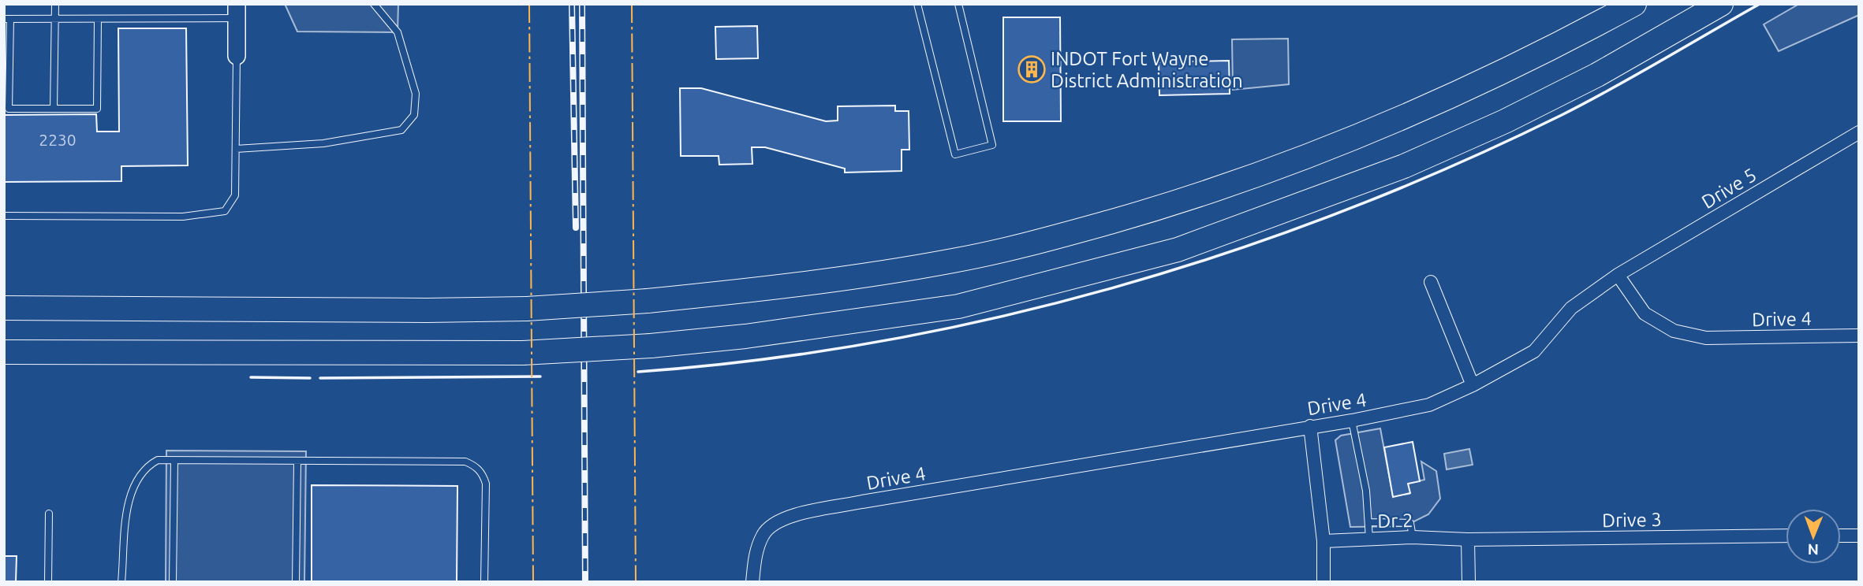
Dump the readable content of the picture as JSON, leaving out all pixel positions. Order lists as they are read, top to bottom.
{
  "streets": {
    "street": [
      "Drive 5",
      "Drive 4",
      "Drive 3",
      "Dr 2"
    ]
  },
  "crossings": [
    ["Drive 5", "Drive 4"],
    ["Drive 3", "Dr 2"]
  ],
  "places": {
    "building": ["INDOT Fort Wayne District Administration"]
  },
  "house_numbers": ["2230"],
  "north": "bottom"
}
